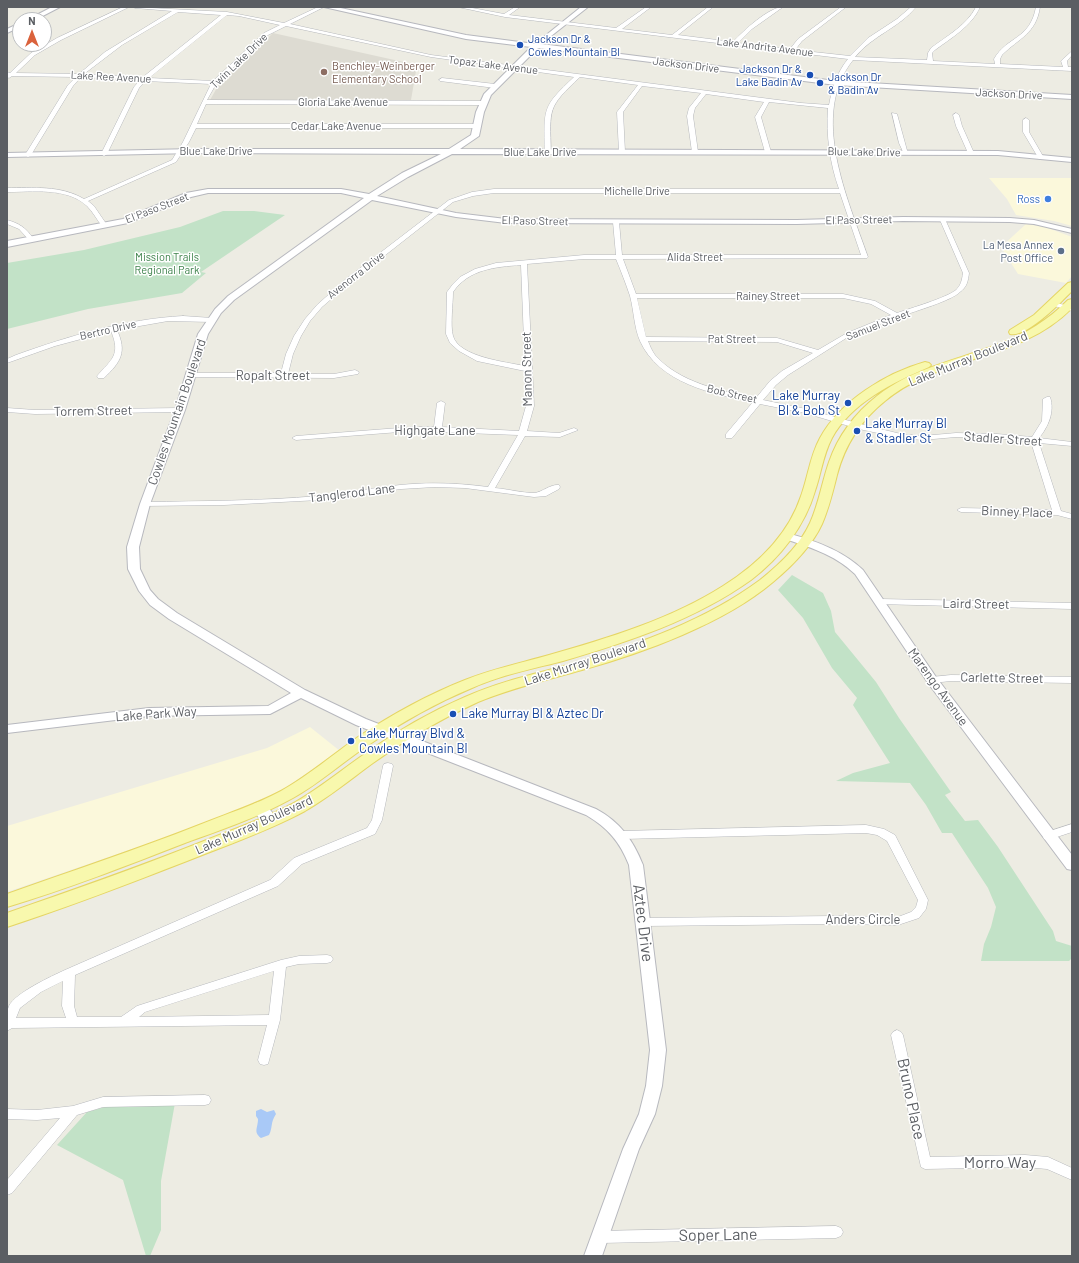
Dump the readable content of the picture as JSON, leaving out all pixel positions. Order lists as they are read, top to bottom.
{
  "streets": {
    "main road": ["Lake Murray Boulevard"],
    "street": [
      "Lake Andrita Avenue",
      "Twin Lake Drive",
      "Topaz Lake Avenue",
      "Jackson Drive",
      "Lake Ree Avenue",
      "Gloria Lake Avenue",
      "Cedar Lake Avenue",
      "Blue Lake Drive",
      "Michelle Drive",
      "El Paso Street",
      "Alida Street",
      "Avenorra Drive",
      "Rainey Street",
      "Samuel Street",
      "Bertro Drive",
      "Pat Street",
      "Manon Street",
      "Ropalt Street",
      "Bob Street",
      "Torrem Street",
      "Cowles Mountain Boulevard",
      "Highgate Lane",
      "Stadler Street",
      "Tanglerod Lane",
      "Binney Place",
      "Laird Street",
      "Carlette Street",
      "Marengo Avenue",
      "Lake Park Way",
      "Anders Circle",
      "Aztec Drive",
      "Bruno Place",
      "Morro Way",
      "Soper Lane"
    ]
  },
  "crossings": [
    ["Lake Andrita Avenue", "Cowles Mountain Boulevard"],
    ["Twin Lake Drive", "Topaz Lake Avenue"],
    ["Twin Lake Drive", "Lake Ree Avenue"],
    ["Twin Lake Drive", "Gloria Lake Avenue"],
    ["Twin Lake Drive", "Cedar Lake Avenue"],
    ["Twin Lake Drive", "Blue Lake Drive"],
    ["Topaz Lake Avenue", "Cowles Mountain Boulevard"],
    ["Jackson Drive", "Cowles Mountain Boulevard"],
    ["Gloria Lake Avenue", "Cowles Mountain Boulevard"],
    ["Cedar Lake Avenue", "Cowles Mountain Boulevard"],
    ["Blue Lake Drive", "Cowles Mountain Boulevard"],
    ["Michelle Drive", "El Paso Street"],
    ["Michelle Drive", "Avenorra Drive"],
    ["El Paso Street", "Alida Street"],
    ["El Paso Street", "Avenorra Drive"],
    ["El Paso Street", "Samuel Street"],
    ["El Paso Street", "Bob Street"],
    ["El Paso Street", "Cowles Mountain Boulevard"],
    ["Alida Street", "Manon Street"],
    ["Alida Street", "Bob Street"],
    ["Avenorra Drive", "Ropalt Street"],
    ["Rainey Street", "Samuel Street"],
    ["Rainey Street", "Bob Street"],
    ["Samuel Street", "Pat Street"],
    ["Samuel Street", "Bob Street"],
    ["Bertro Drive", "Cowles Mountain Boulevard"],
    ["Pat Street", "Bob Street"],
    ["Lake Murray Boulevard", "Bob Street"],
    ["Lake Murray Boulevard", "Cowles Mountain Boulevard"],
    ["Lake Murray Boulevard", "Stadler Street"],
    ["Lake Murray Boulevard", "Marengo Avenue"],
    ["Lake Murray Boulevard", "Aztec Drive"],
    ["Manon Street", "Highgate Lane"],
    ["Manon Street", "Tanglerod Lane"],
    ["Ropalt Street", "Cowles Mountain Boulevard"],
    ["Bob Street", "Stadler Street"],
    ["Torrem Street", "Cowles Mountain Boulevard"],
    ["Cowles Mountain Boulevard", "Tanglerod Lane"],
    ["Cowles Mountain Boulevard", "Lake Park Way"],
    ["Cowles Mountain Boulevard", "Aztec Drive"],
    ["Laird Street", "Marengo Avenue"],
    ["Carlette Street", "Marengo Avenue"],
    ["Anders Circle", "Aztec Drive"],
    ["Aztec Drive", "Soper Lane"],
    ["Bruno Place", "Morro Way"]
  ],
  "parks": ["Mission Trails Regional Park"],
  "places": [
    "Jackson Dr & Cowles Mountain Bl",
    "Benchley-Weinberger Elementary School",
    "Jackson Dr & Lake Badin Av",
    "Jackson Dr & Badin Av",
    "Ross",
    "La Mesa Annex Post Office",
    "Lake Murray Bl & Bob St",
    "Lake Murray Bl & Stadler St",
    "Lake Murray Bl & Aztec Dr",
    "Lake Murray Blvd & Cowles Mountain Bl"
  ],
  "north": "top"
}
